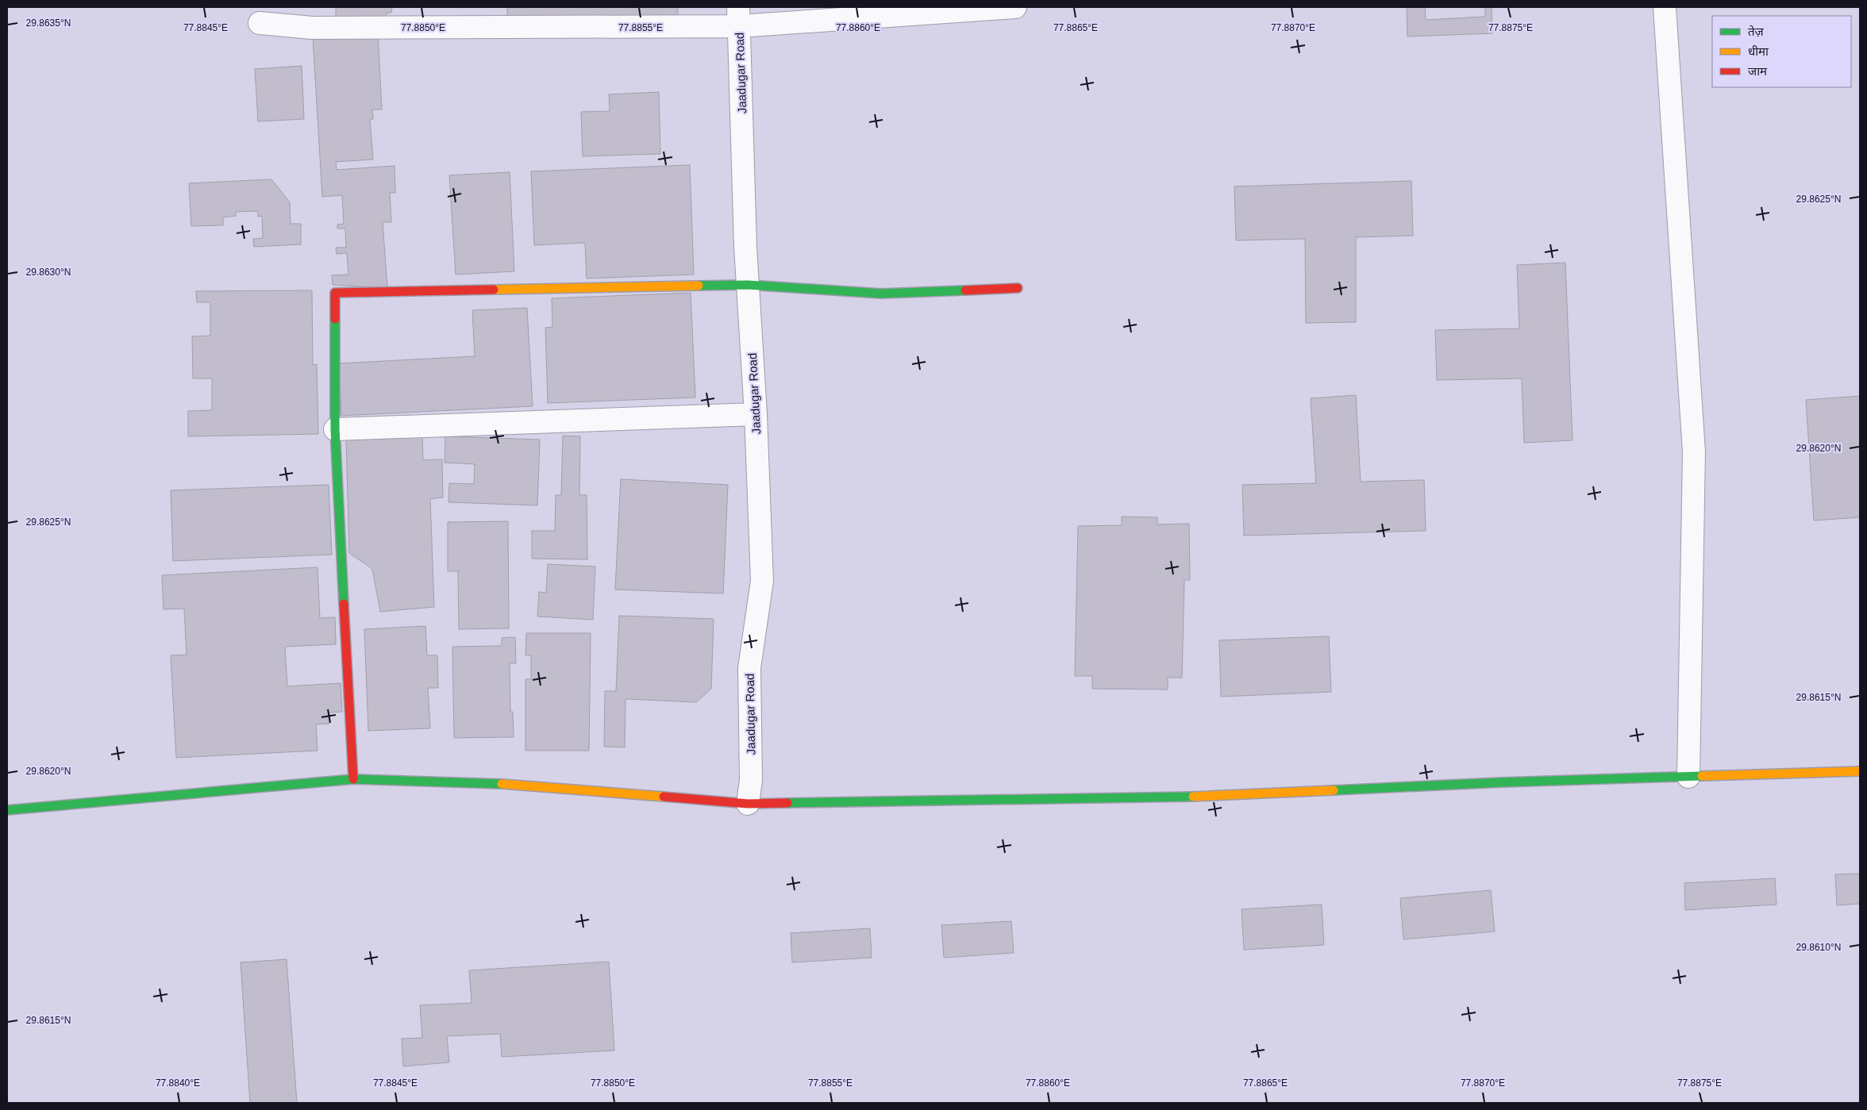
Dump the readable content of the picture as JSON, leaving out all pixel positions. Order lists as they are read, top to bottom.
{
  "streets": {
    "street": ["Jaadugar Road"]
  },
  "legend": ["तेज़", "धीमा", "जाम"],
  "coordinates": [
    "29.8635°N",
    "77.8845°E",
    "77.8850°E",
    "77.8855°E",
    "77.8860°E",
    "77.8865°E",
    "77.8870°E",
    "77.8875°E",
    "29.8625°N",
    "29.8630°N",
    "29.8620°N",
    "29.8615°N",
    "29.8610°N",
    "77.8840°E"
  ]
}
